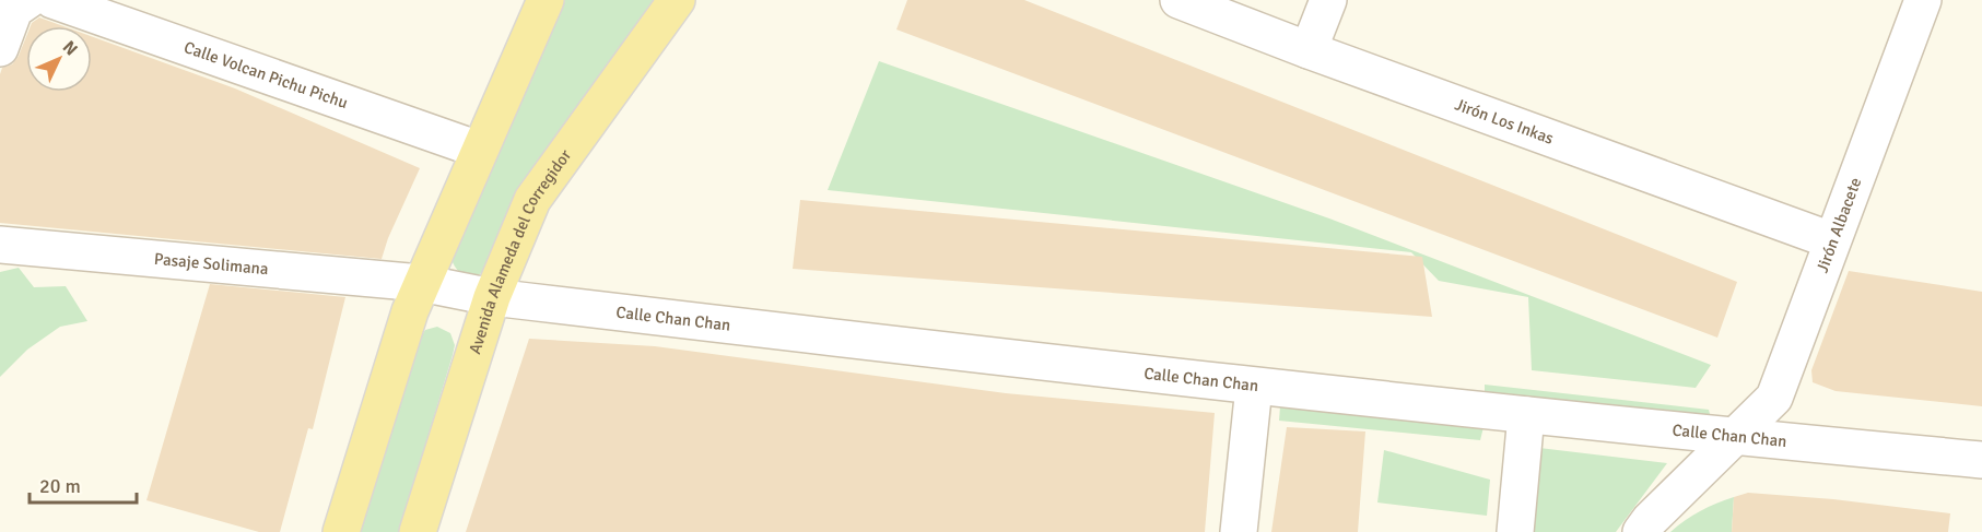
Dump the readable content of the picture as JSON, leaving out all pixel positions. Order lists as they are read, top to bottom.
{
  "streets": {
    "main road": ["Avenida Alameda del Corregidor"],
    "street": [
      "Calle Volcan Pichu Pichu",
      "Jirón Los Inkas",
      "Jirón Albacete",
      "Pasaje Solimana",
      "Calle Chan Chan"
    ]
  },
  "crossings": [
    ["Jirón Los Inkas", "Jirón Albacete"],
    ["Jirón Albacete", "Calle Chan Chan"],
    ["Avenida Alameda del Corregidor", "Calle Chan Chan"],
    ["Pasaje Solimana", "Calle Chan Chan"]
  ],
  "scale_bar": "20 m",
  "north": "top right"
}
